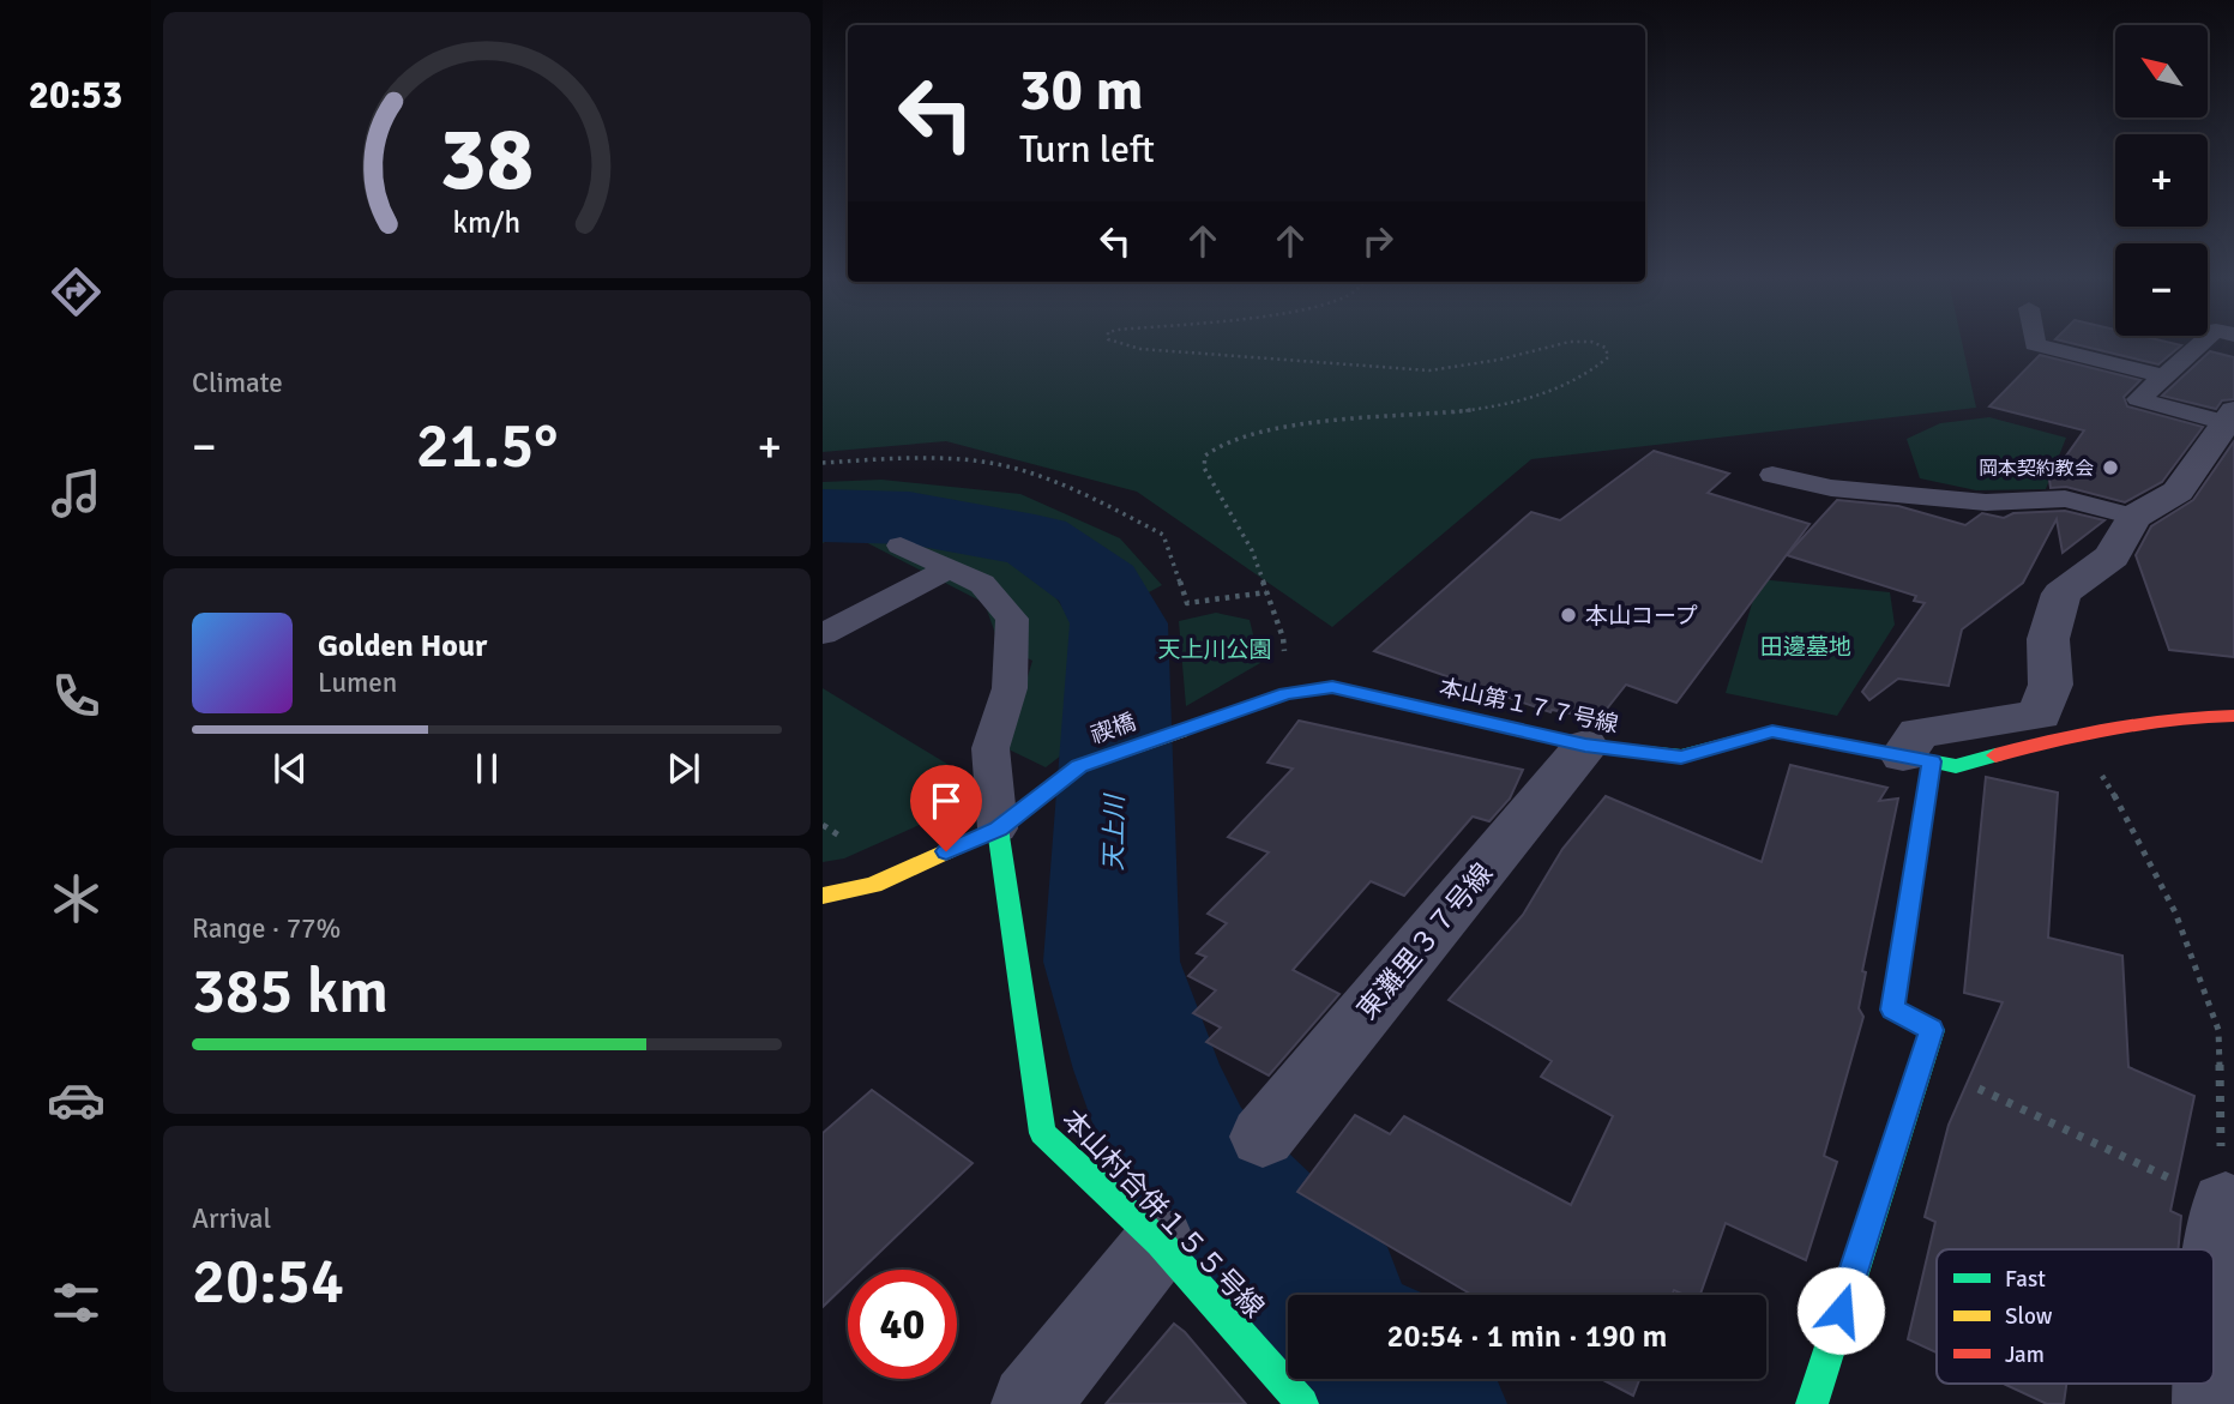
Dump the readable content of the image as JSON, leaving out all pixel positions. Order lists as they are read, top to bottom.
{
  "streets": {
    "street": [
      "本山第１７７号線",
      "禊橋",
      "東灘里３７号線",
      "本山村合併１５５号線"
    ]
  },
  "crossings": [
    ["本山第１７７号線", "禊橋"],
    ["本山第１７７号線", "東灘里３７号線"],
    ["禊橋", "本山村合併１５５号線"]
  ],
  "water": ["天上川"],
  "parks": ["田邊墓地", "天上川公園"],
  "places": ["岡本契約教会", "本山コープ"],
  "legend": ["Fast", "Slow", "Jam"],
  "north": "top left",
  "page": {
    "tabs": "20:53",
    "map_buttons": ["+", "−"],
    "turn": ["30 m", "Turn left"],
    "tile": [
      "Climate",
      ["Range · 77%", "385 km"],
      ["Arrival", "20:54"]
    ],
    "heat": ["−", "21.5°", "+"],
    "song": ["Golden Hour", "Lumen"],
    "limit": "40",
    "trip": "20:54 · 1 min · 190 m",
    "gauge": ["38", "km/h"]
  }
}
